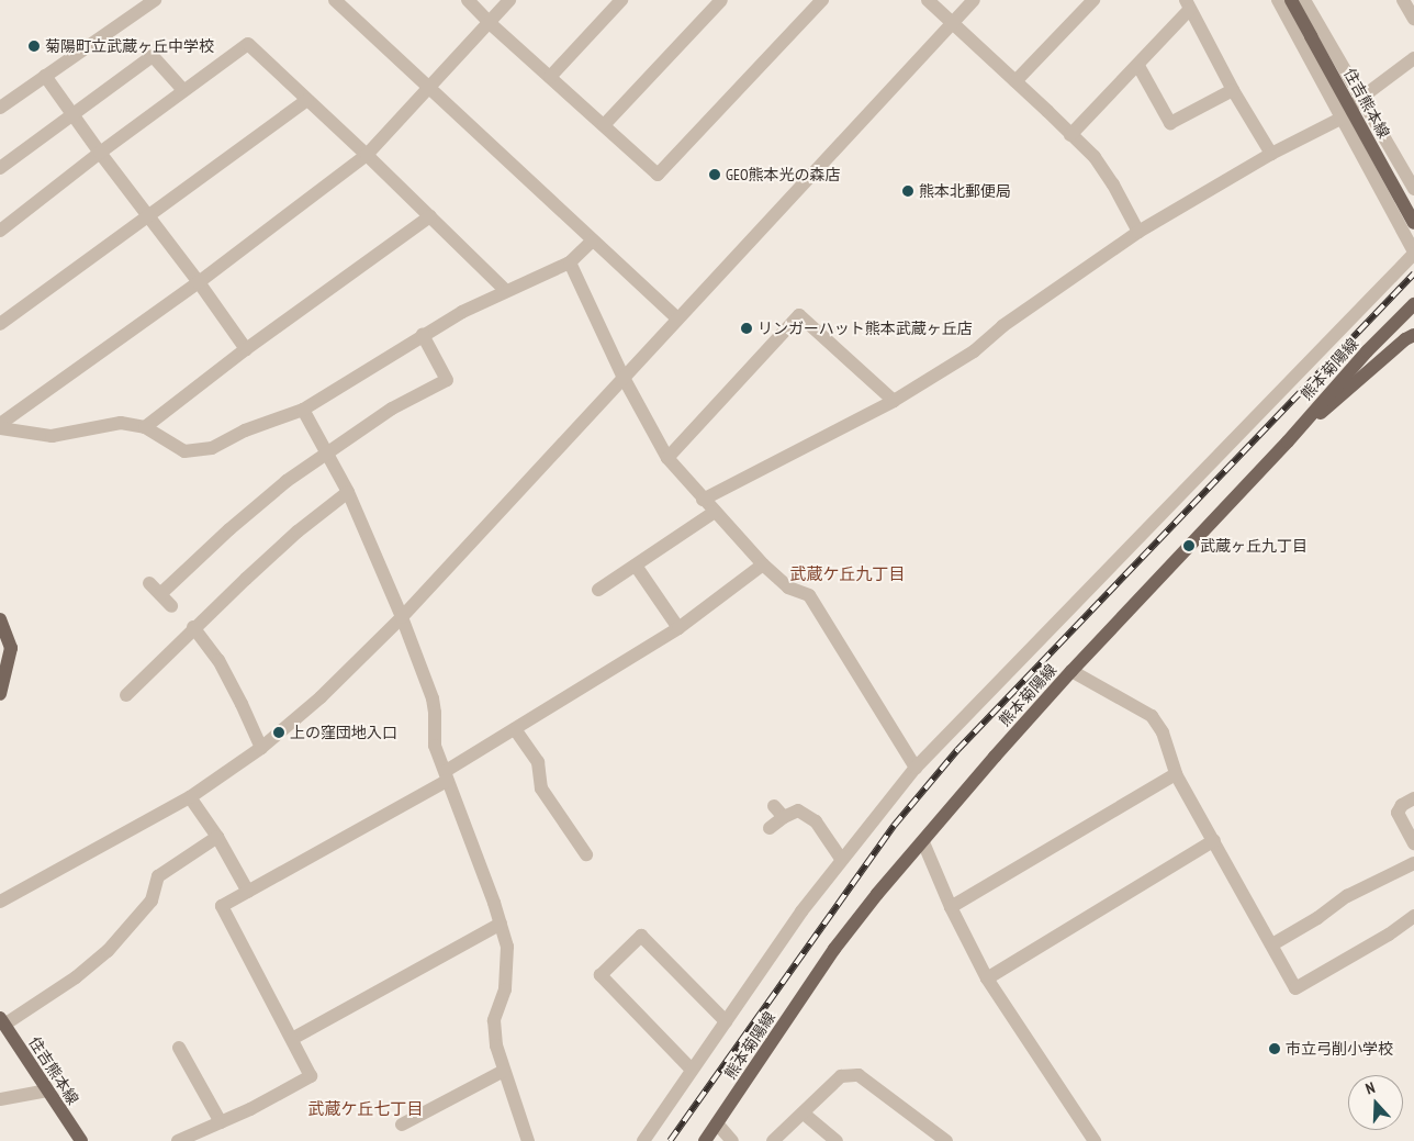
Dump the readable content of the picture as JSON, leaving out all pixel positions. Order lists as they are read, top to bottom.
{
  "streets": {
    "main road": ["住吉熊本線", "熊本菊陽線"]
  },
  "districts": ["武蔵ケ丘九丁目", "武蔵ケ丘七丁目"],
  "places": [
    "菊陽町立武蔵ヶ丘中学校",
    "GEO熊本光の森店",
    "熊本北郵便局",
    "リンガーハット熊本武蔵ヶ丘店",
    "武蔵ヶ丘九丁目",
    "上の窪団地入口",
    "市立弓削小学校"
  ],
  "north": "top"
}
